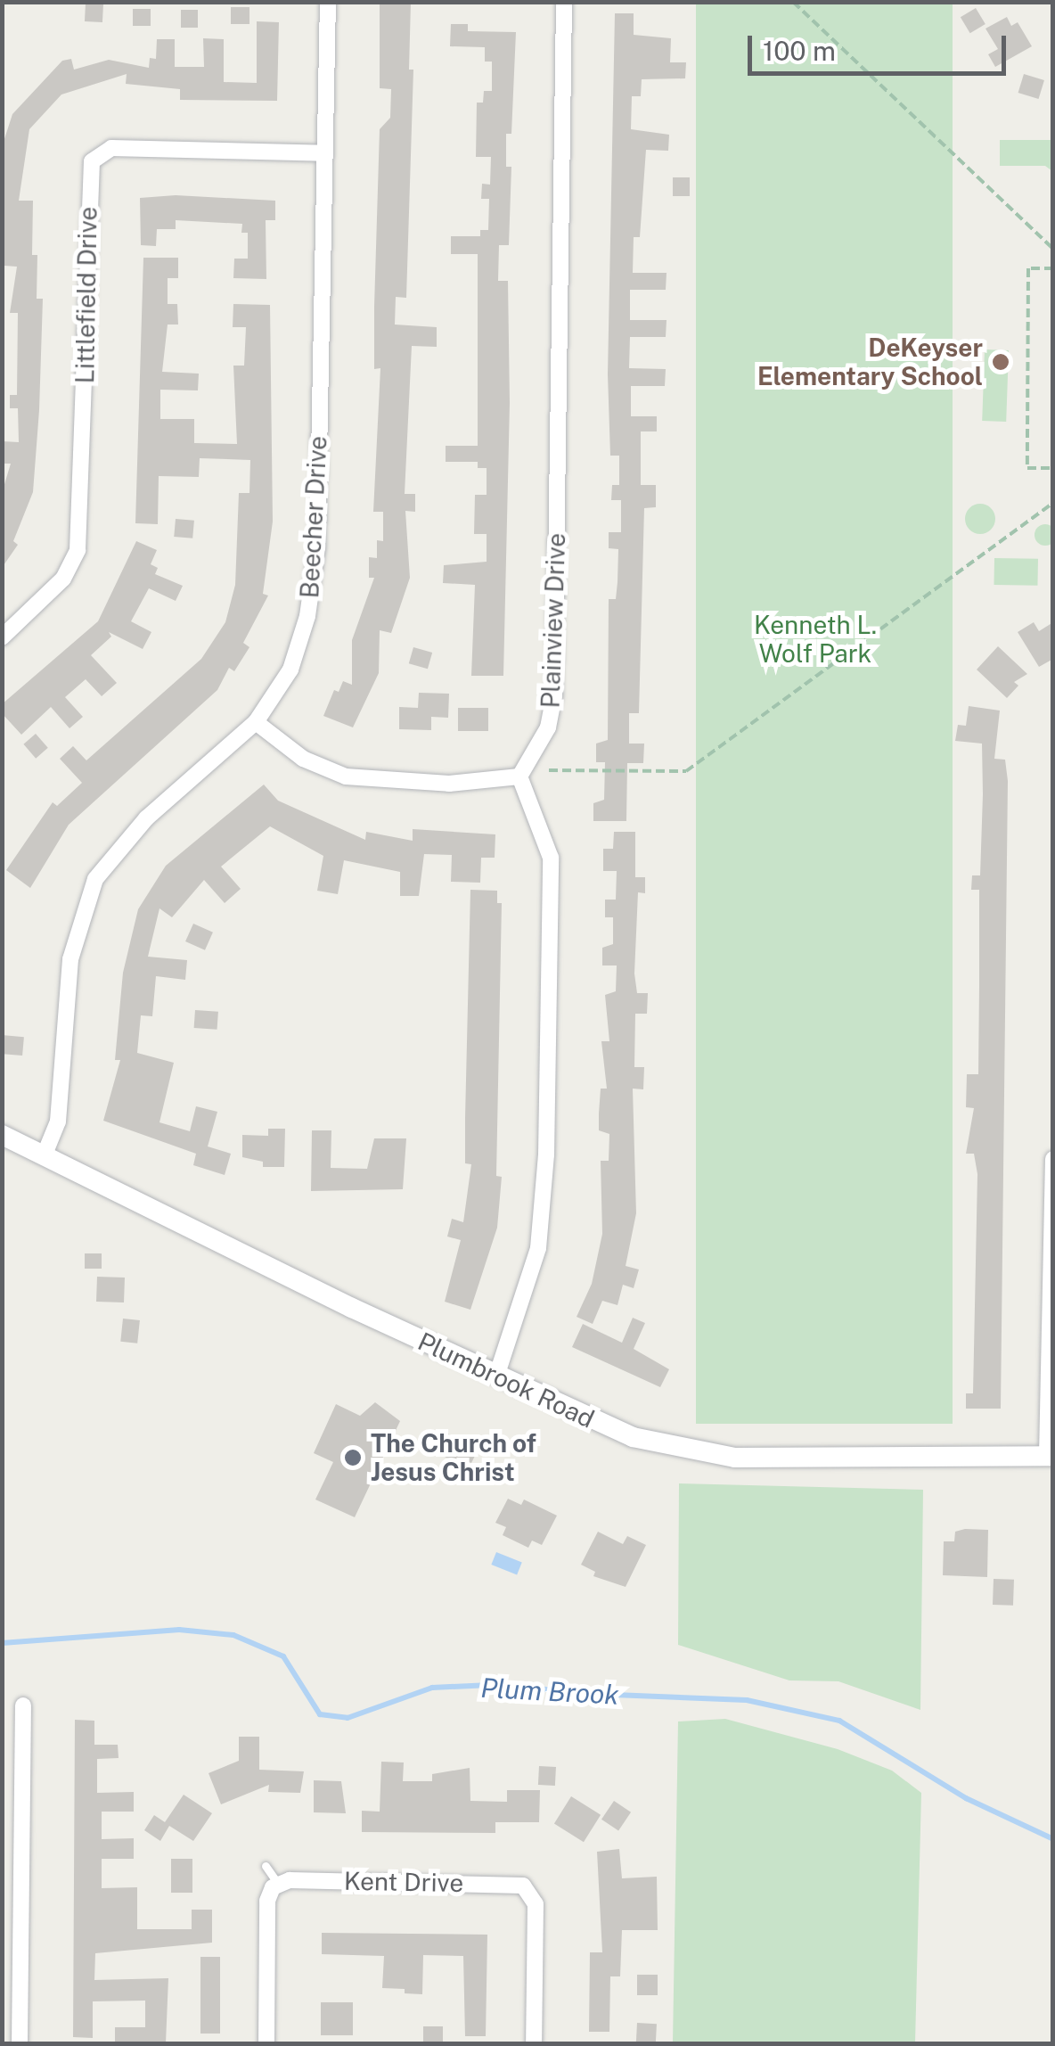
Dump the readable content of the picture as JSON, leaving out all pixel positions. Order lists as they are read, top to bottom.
{
  "streets": {
    "street": [
      "Littlefield Drive",
      "Beecher Drive",
      "Plainview Drive",
      "Plumbrook Road",
      "Kent Drive"
    ]
  },
  "crossings": [
    ["Littlefield Drive", "Beecher Drive"],
    ["Beecher Drive", "Plumbrook Road"]
  ],
  "water": ["Plum Brook"],
  "parks": ["Kenneth L. Wolf Park"],
  "places": ["DeKeyser Elementary School", "The Church of Jesus Christ"],
  "scale_bar": "100 m"
}
